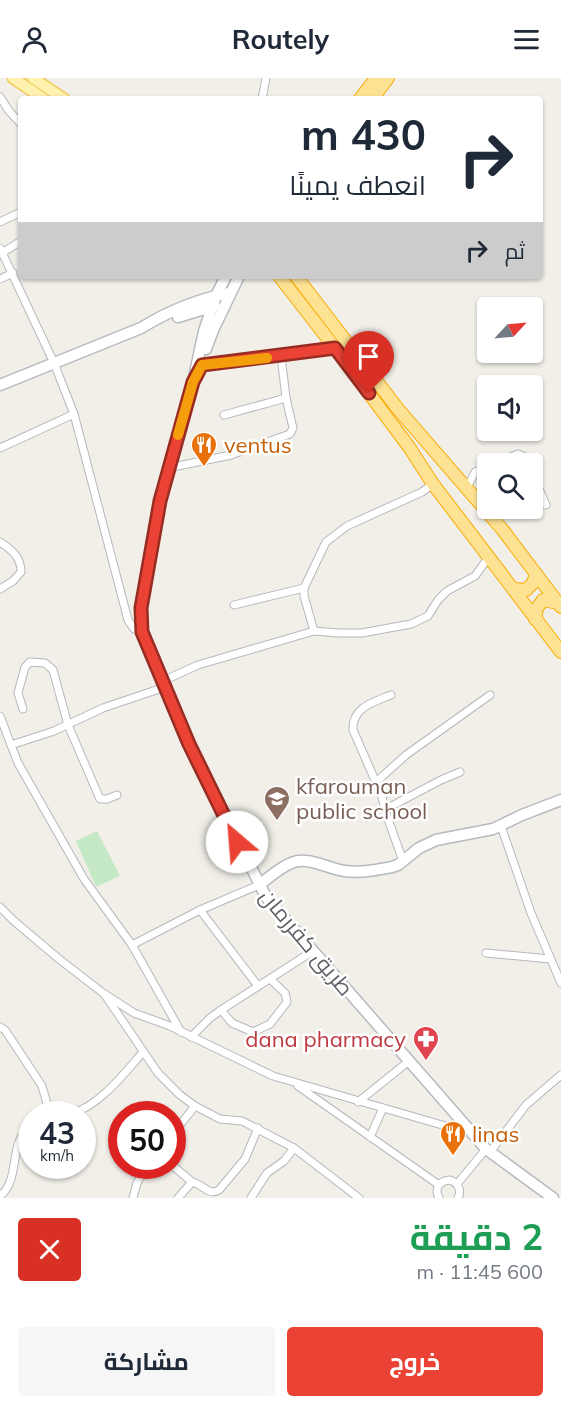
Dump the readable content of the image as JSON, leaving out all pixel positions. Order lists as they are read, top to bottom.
{
  "streets": {
    "main road": ["طريق كفررمان"]
  },
  "places": {
    "restaurant": ["ventus", "linas"],
    "school or university": ["kfarouman public school"],
    "pharmacy": ["dana pharmacy"]
  },
  "north": "top right",
  "page": {
    "header": "Routely",
    "turn": ["430 m", "انعطف يمينًا"],
    "then": "ثم",
    "speed": "43 km/h",
    "limit": "50",
    "heading": ["2 دقيقة", "600 m · 11:45"],
    "buttons": ["خروج", "مشاركة"]
  }
}
